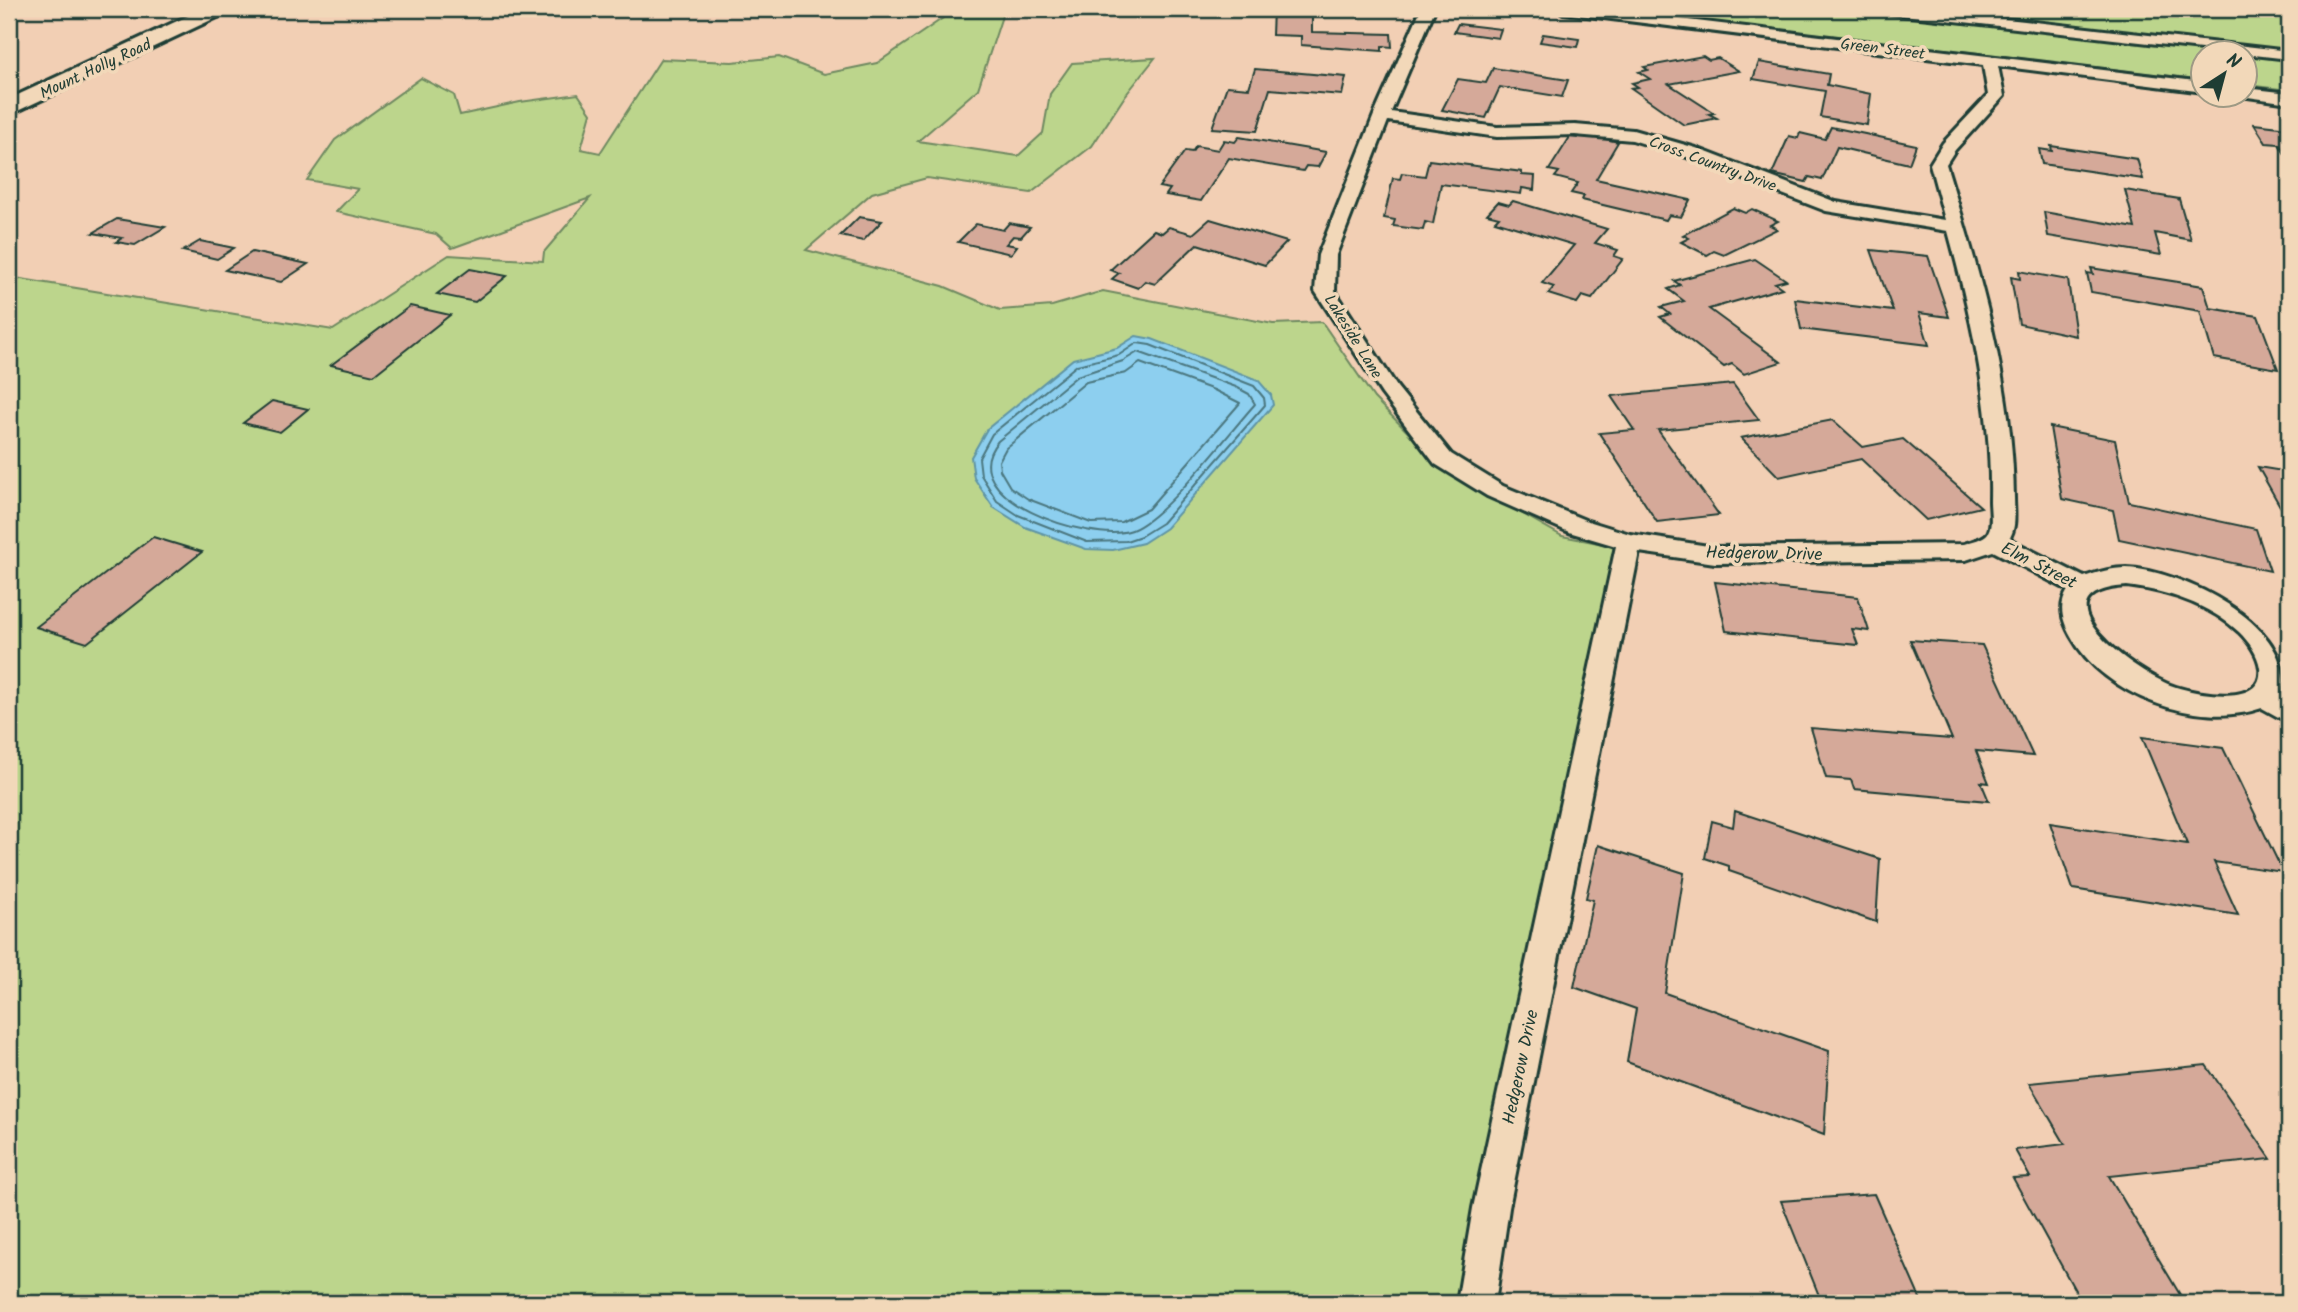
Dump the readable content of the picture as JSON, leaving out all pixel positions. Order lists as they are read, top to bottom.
{
  "streets": {
    "main road": ["Mount Holly Road"],
    "street": [
      "Green Street",
      "Cross Country Drive",
      "Lakeside Lane",
      "Hedgerow Drive",
      "Elm Street"
    ]
  },
  "crossings": [
    ["Cross Country Drive", "Lakeside Lane"],
    ["Lakeside Lane", "Hedgerow Drive"],
    ["Hedgerow Drive", "Elm Street"]
  ],
  "north": "top right"
}
